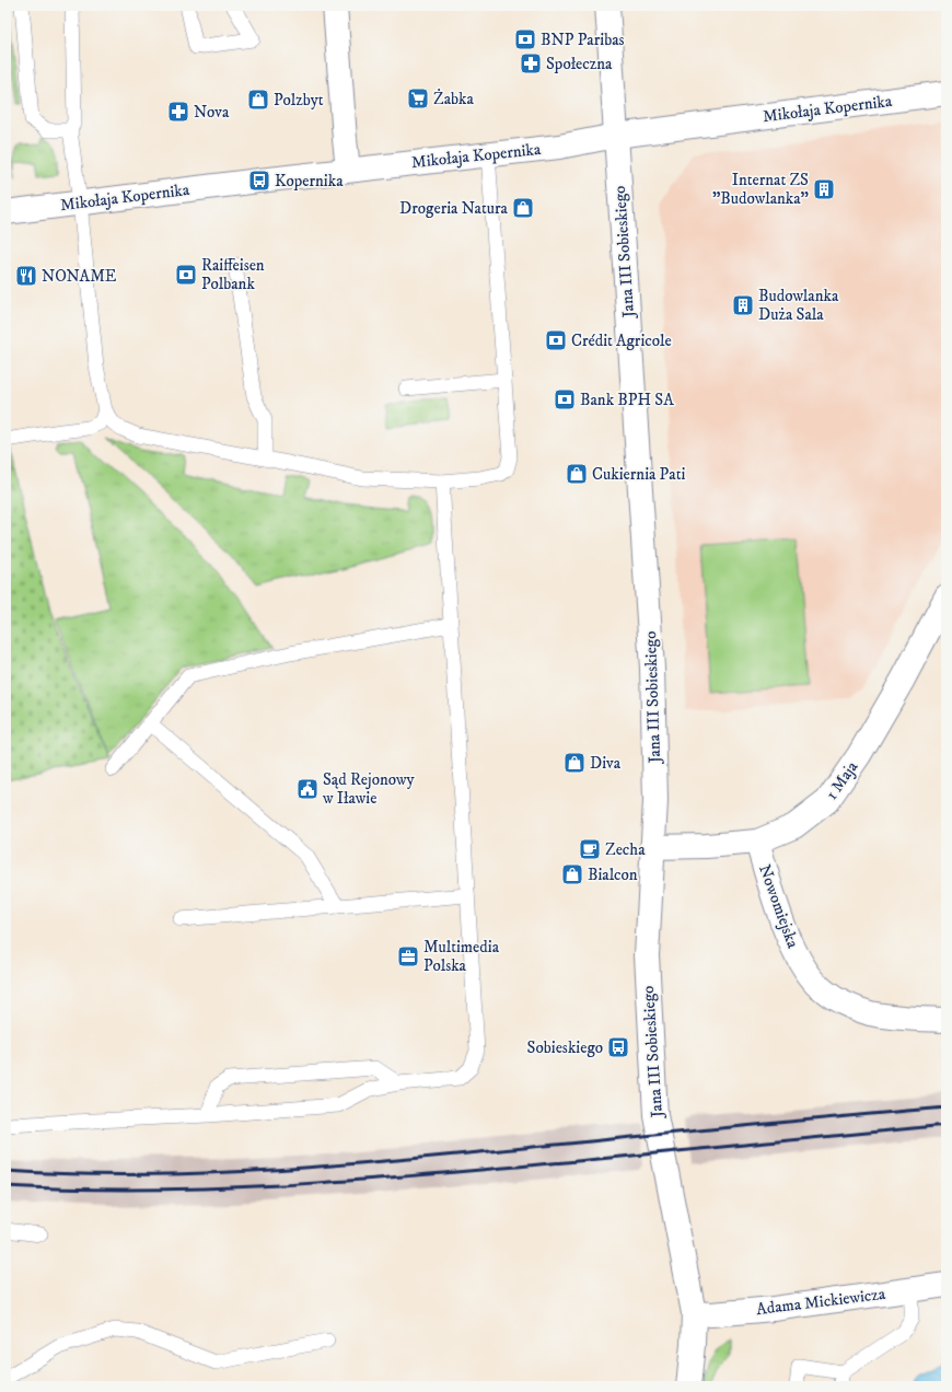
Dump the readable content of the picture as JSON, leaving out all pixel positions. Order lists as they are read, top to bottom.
{
  "streets": {
    "street": [
      "Mikołaja Kopernika",
      "Jana III Sobieskiego",
      "1 Maja",
      "Nowomiejska",
      "Adama Mickiewicza"
    ]
  },
  "crossings": [
    ["Mikołaja Kopernika", "Jana III Sobieskiego"],
    ["Jana III Sobieskiego", "1 Maja"],
    ["Jana III Sobieskiego", "Adama Mickiewicza"],
    ["1 Maja", "Nowomiejska"]
  ],
  "places": {
    "bank": [
      "BNP Paribas",
      "Raiffeisen Polbank",
      "Crédit Agricole",
      "Bank BPH SA"
    ],
    "pharmacy": ["Społeczna", "Nova"],
    "supermarket": ["Żabka"],
    "shop": [
      "Polzbyt",
      "Drogeria Natura",
      "Cukiernia Pati",
      "Diva",
      "Bialcon"
    ],
    "bus stop": ["Kopernika", "Sobieskiego"],
    "building": ["Internat ZS \"Budowlanka\"", "Budowlanka Duża Sala"],
    "restaurant": ["NONAME"],
    "public building": ["Sąd Rejonowy w Iławie"],
    "cafe": ["Zecha"],
    "office": ["Multimedia Polska"]
  }
}
